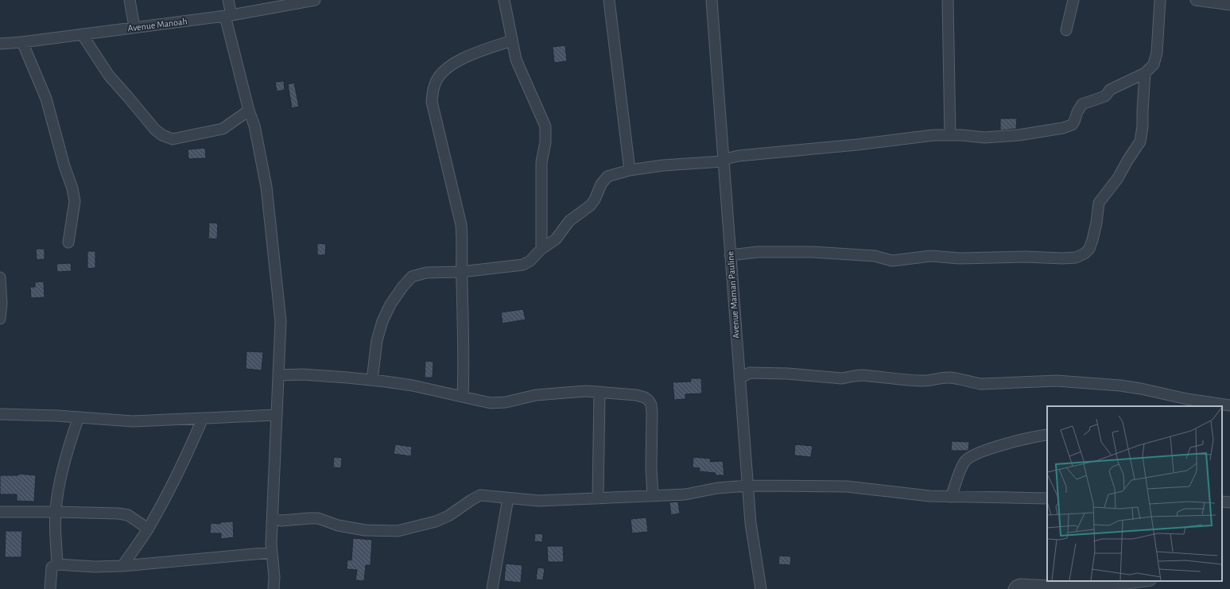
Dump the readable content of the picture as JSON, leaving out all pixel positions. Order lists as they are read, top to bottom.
{
  "streets": {
    "street": ["Avenue Manoah", "Avenue Maman Pauline"]
  }
}
